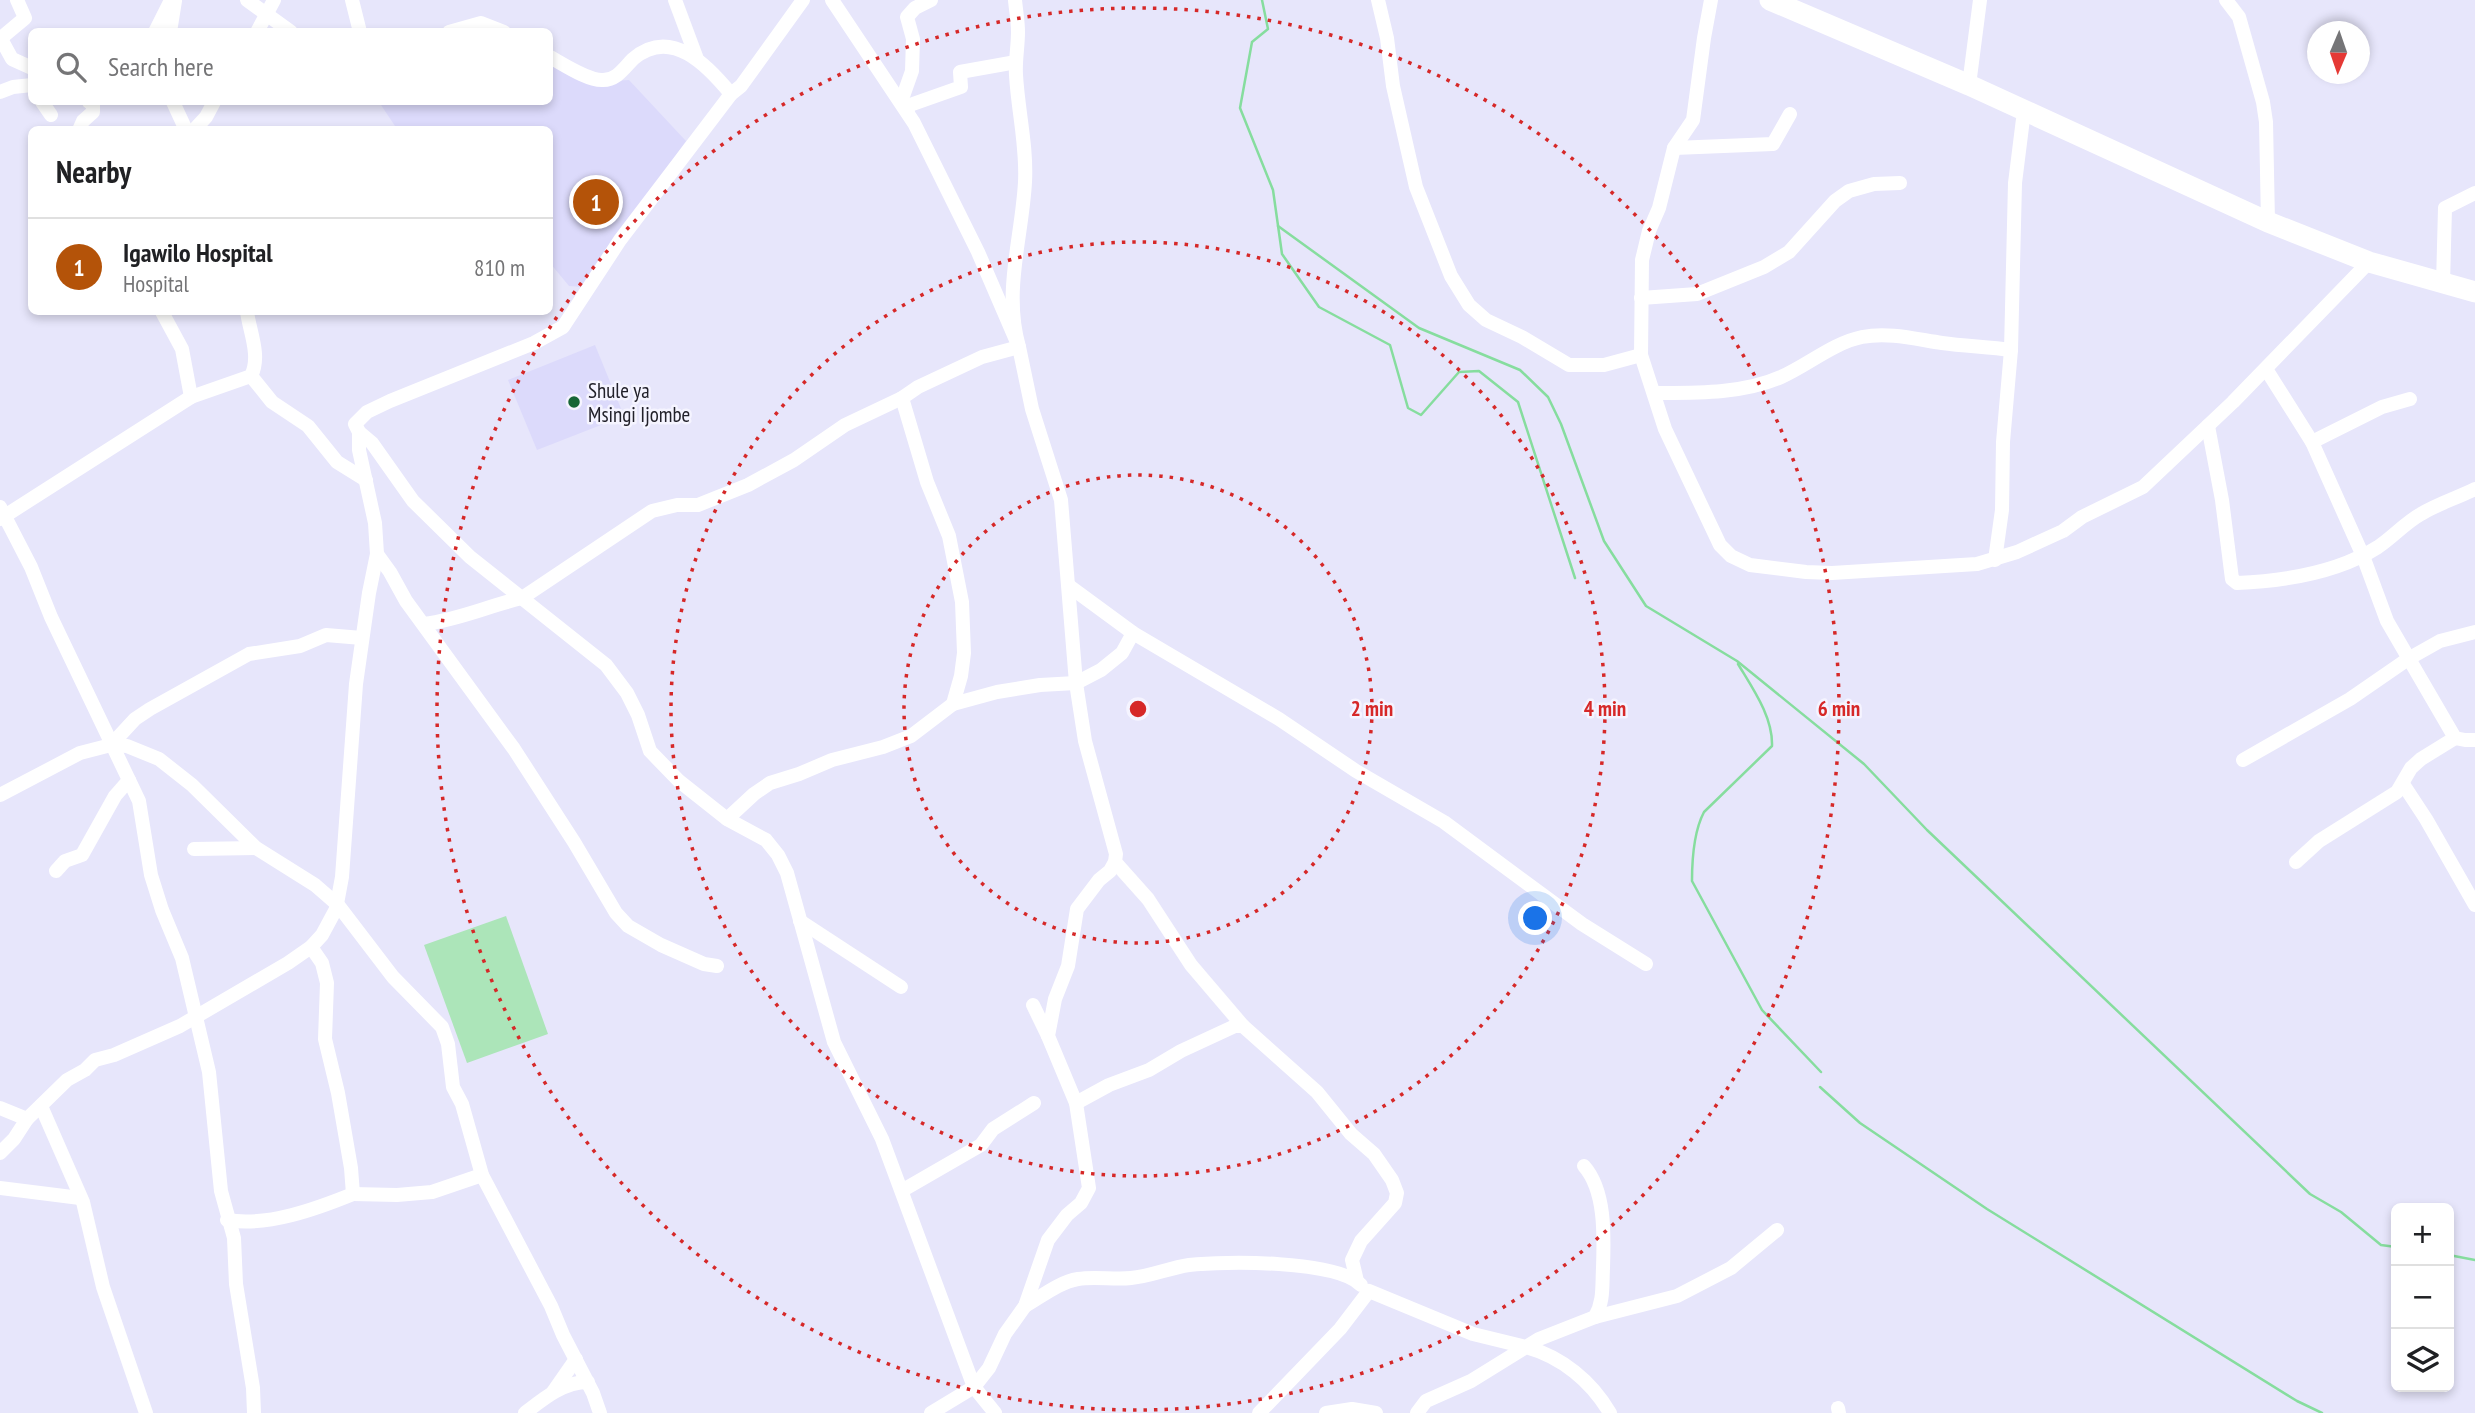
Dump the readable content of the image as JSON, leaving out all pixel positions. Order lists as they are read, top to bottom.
{
  "places": ["Shule ya Msingi Ijombe"],
  "north": "bottom",
  "page": {
    "search": "Search here",
    "heading": "Nearby",
    "pins": "1",
    "list": [
      {
        "mark": "1",
        "name": "Igawilo Hospital",
        "note": "Hospital",
        "value": "810 m"
      }
    ],
    "map_buttons": ["+", "−"]
  },
  "rings": ["2 min", "4 min", "6 min"]
}
